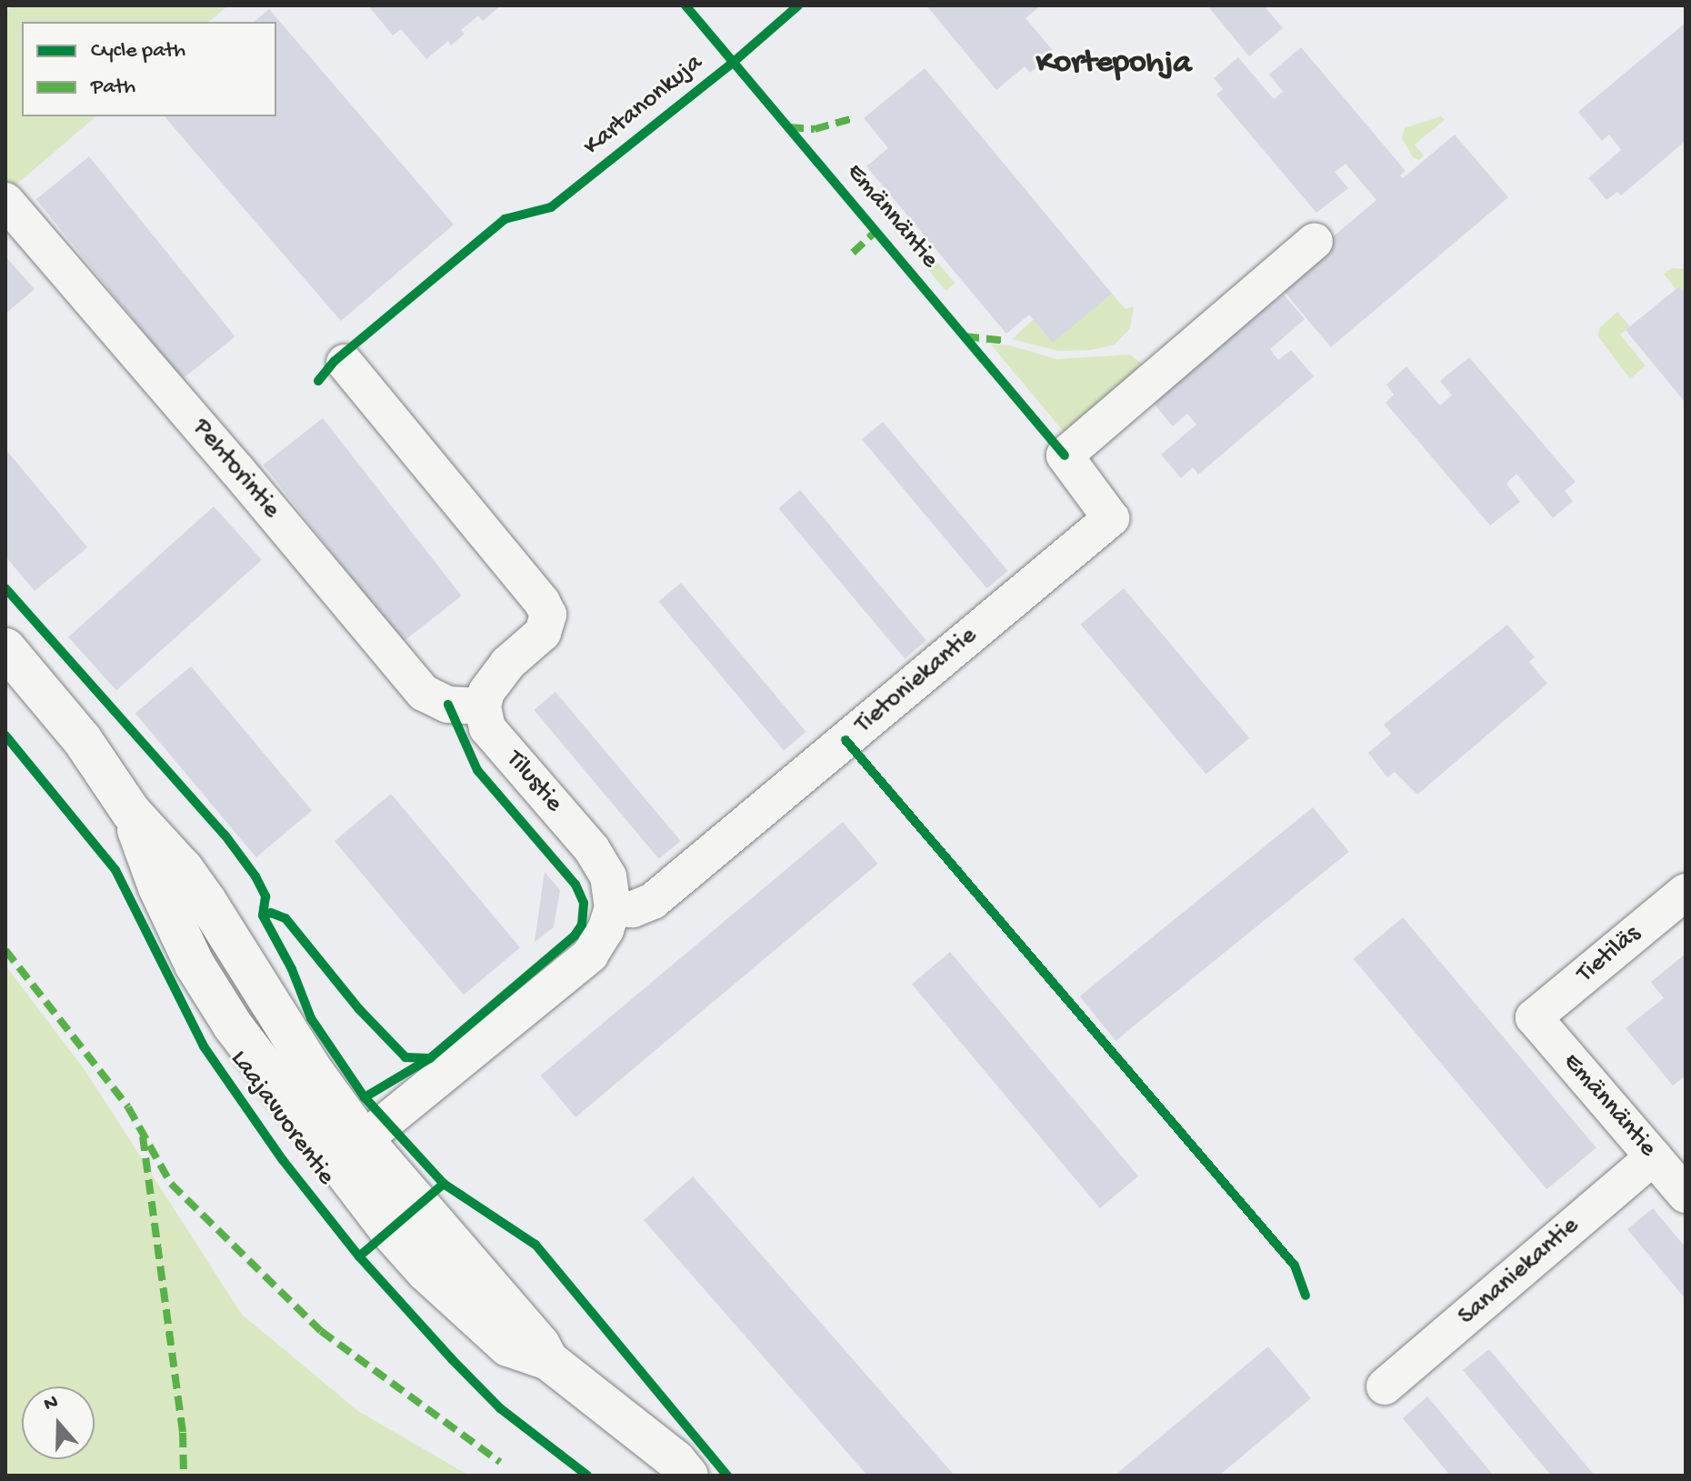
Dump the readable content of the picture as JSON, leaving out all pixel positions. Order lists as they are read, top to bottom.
{
  "streets": {
    "main road": ["Laajavuorentie"],
    "street": [
      "Emännäntie",
      "Pehtorintie",
      "Tietoniekantie",
      "Tilustie",
      "Tietiläs",
      "Sananiekantie"
    ],
    "cycle path": ["Kartanonkuja"]
  },
  "crossings": [
    ["Emännäntie", "Tietiläs"],
    ["Emännäntie", "Sananiekantie"],
    ["Pehtorintie", "Tilustie"],
    ["Tietoniekantie", "Tilustie"]
  ],
  "districts": ["Kortepohja"],
  "legend": ["Cycle path", "Path"],
  "north": "top"
}
